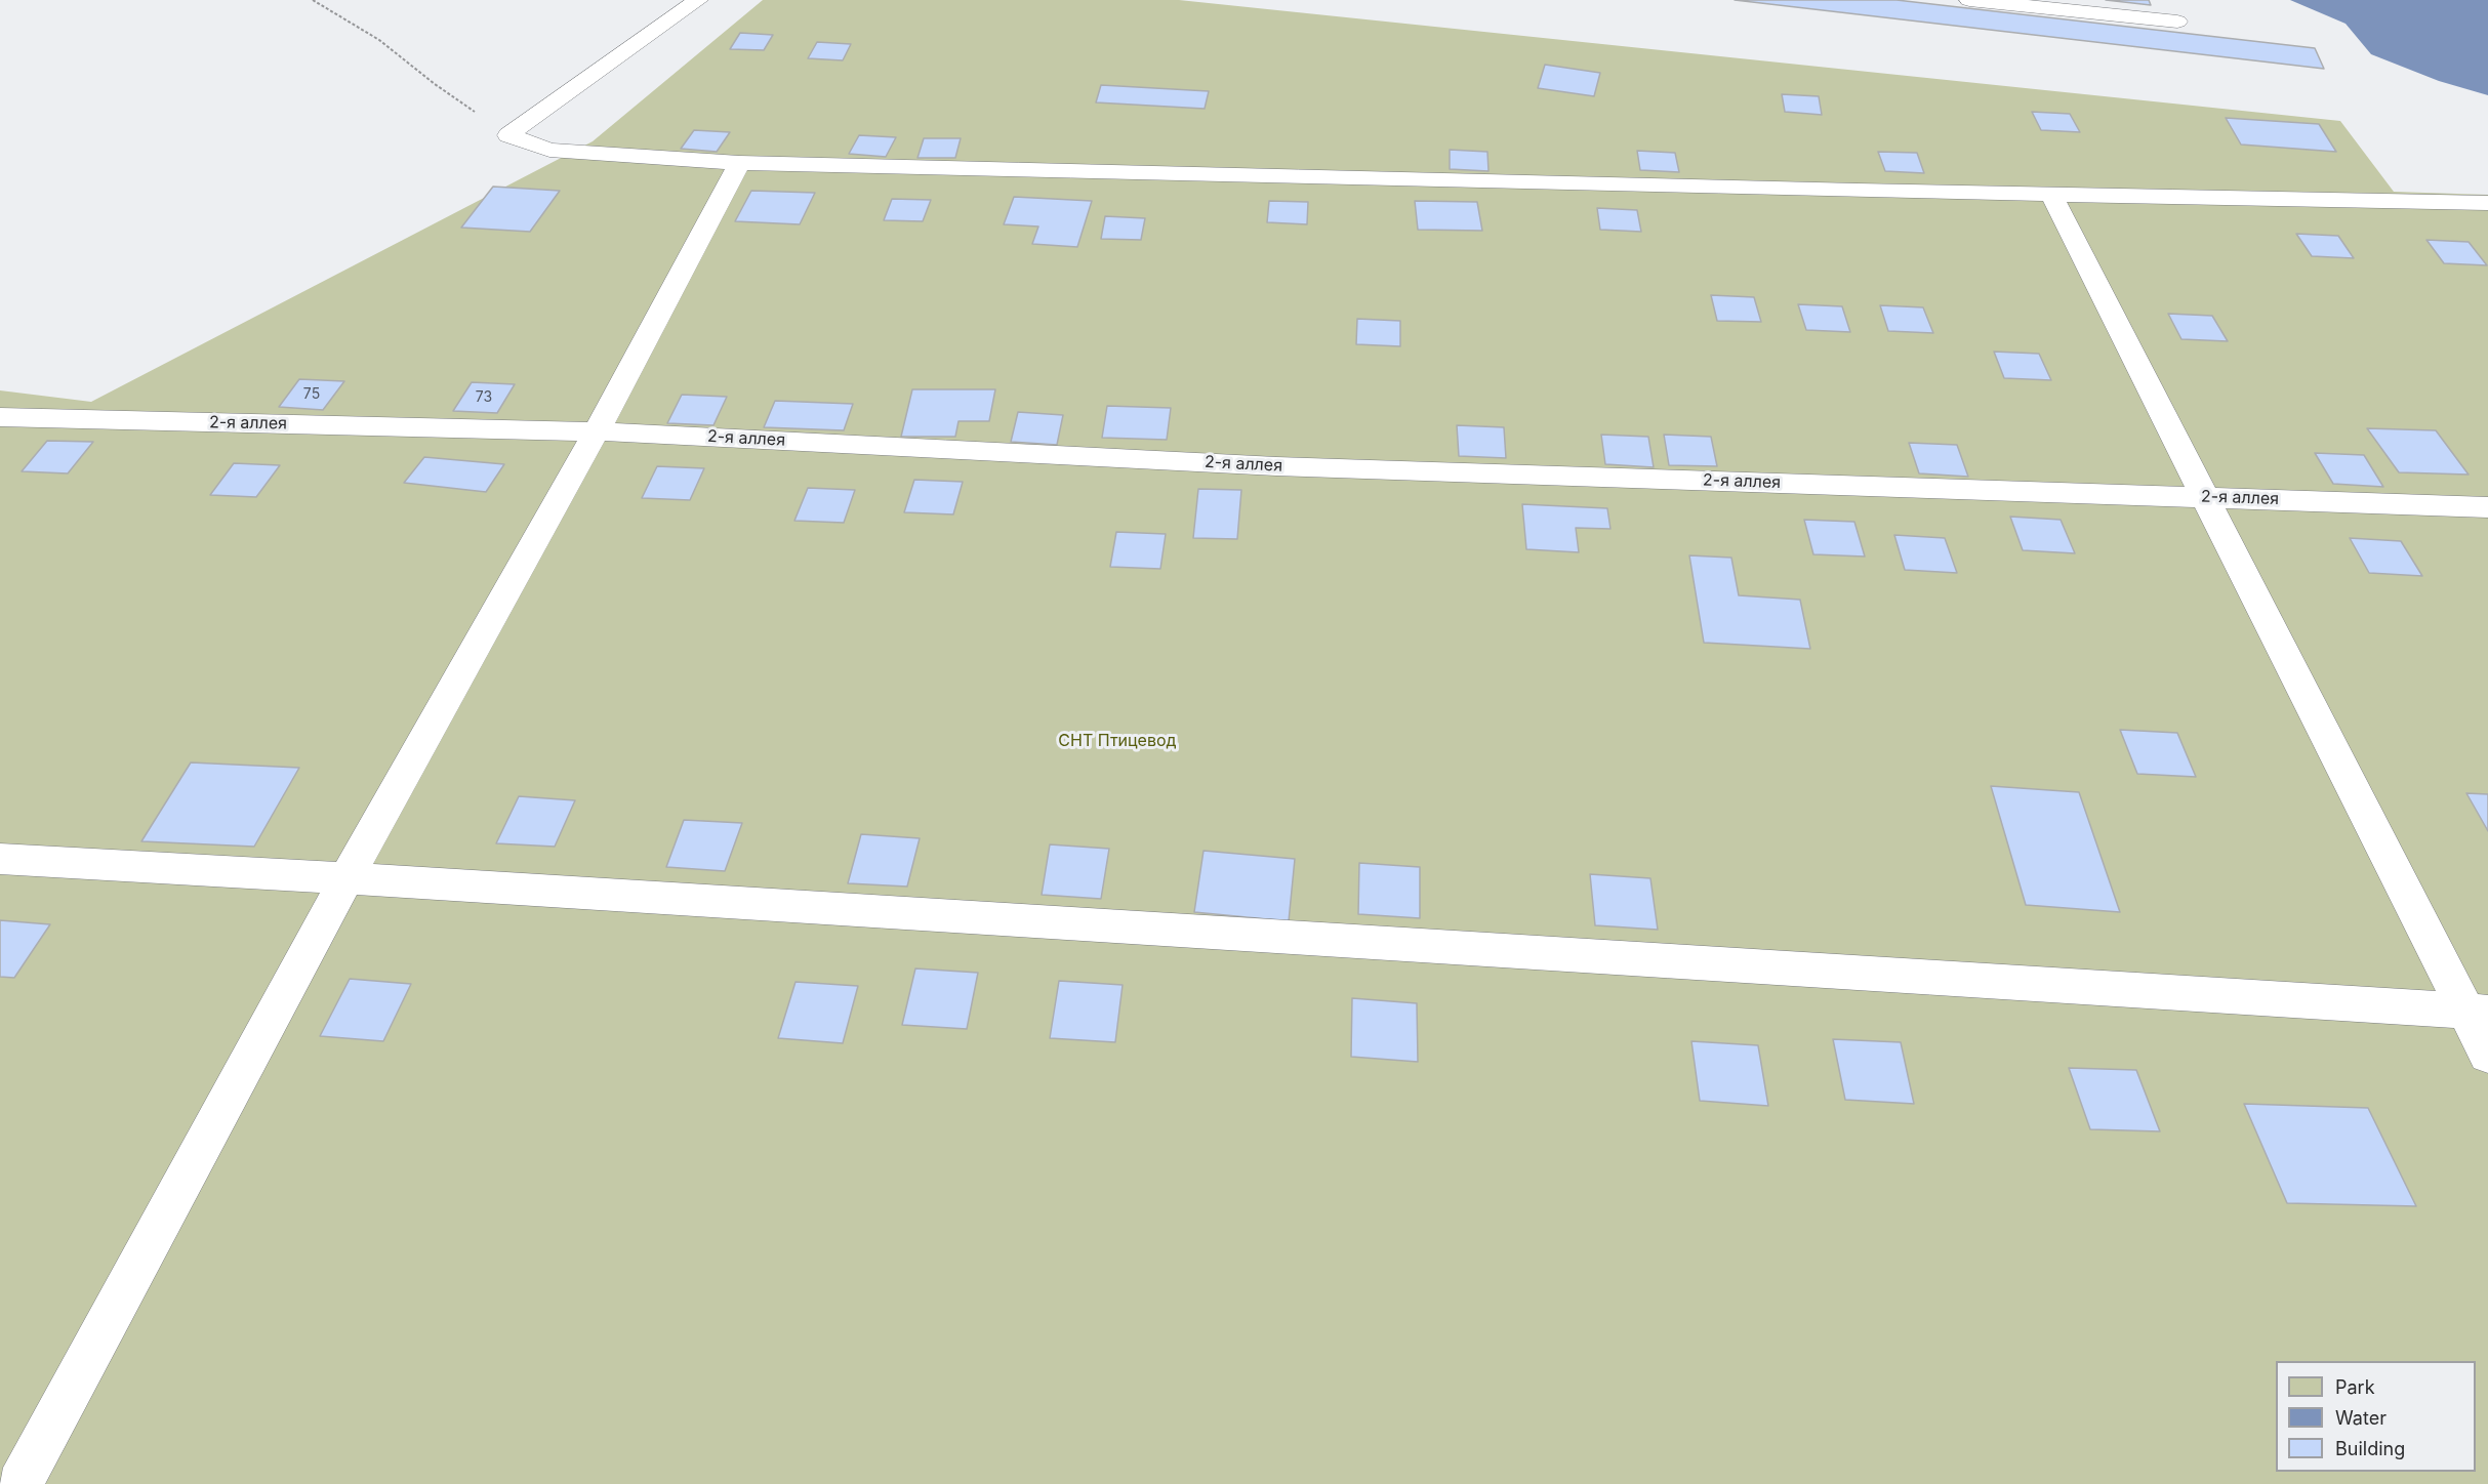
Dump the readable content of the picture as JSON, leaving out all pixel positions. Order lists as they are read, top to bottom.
{
  "streets": {
    "lane": ["2-я аллея"]
  },
  "parks": ["СНТ Птицевод"],
  "house_numbers": ["75", "73"],
  "legend": ["Park", "Water", "Building"]
}
